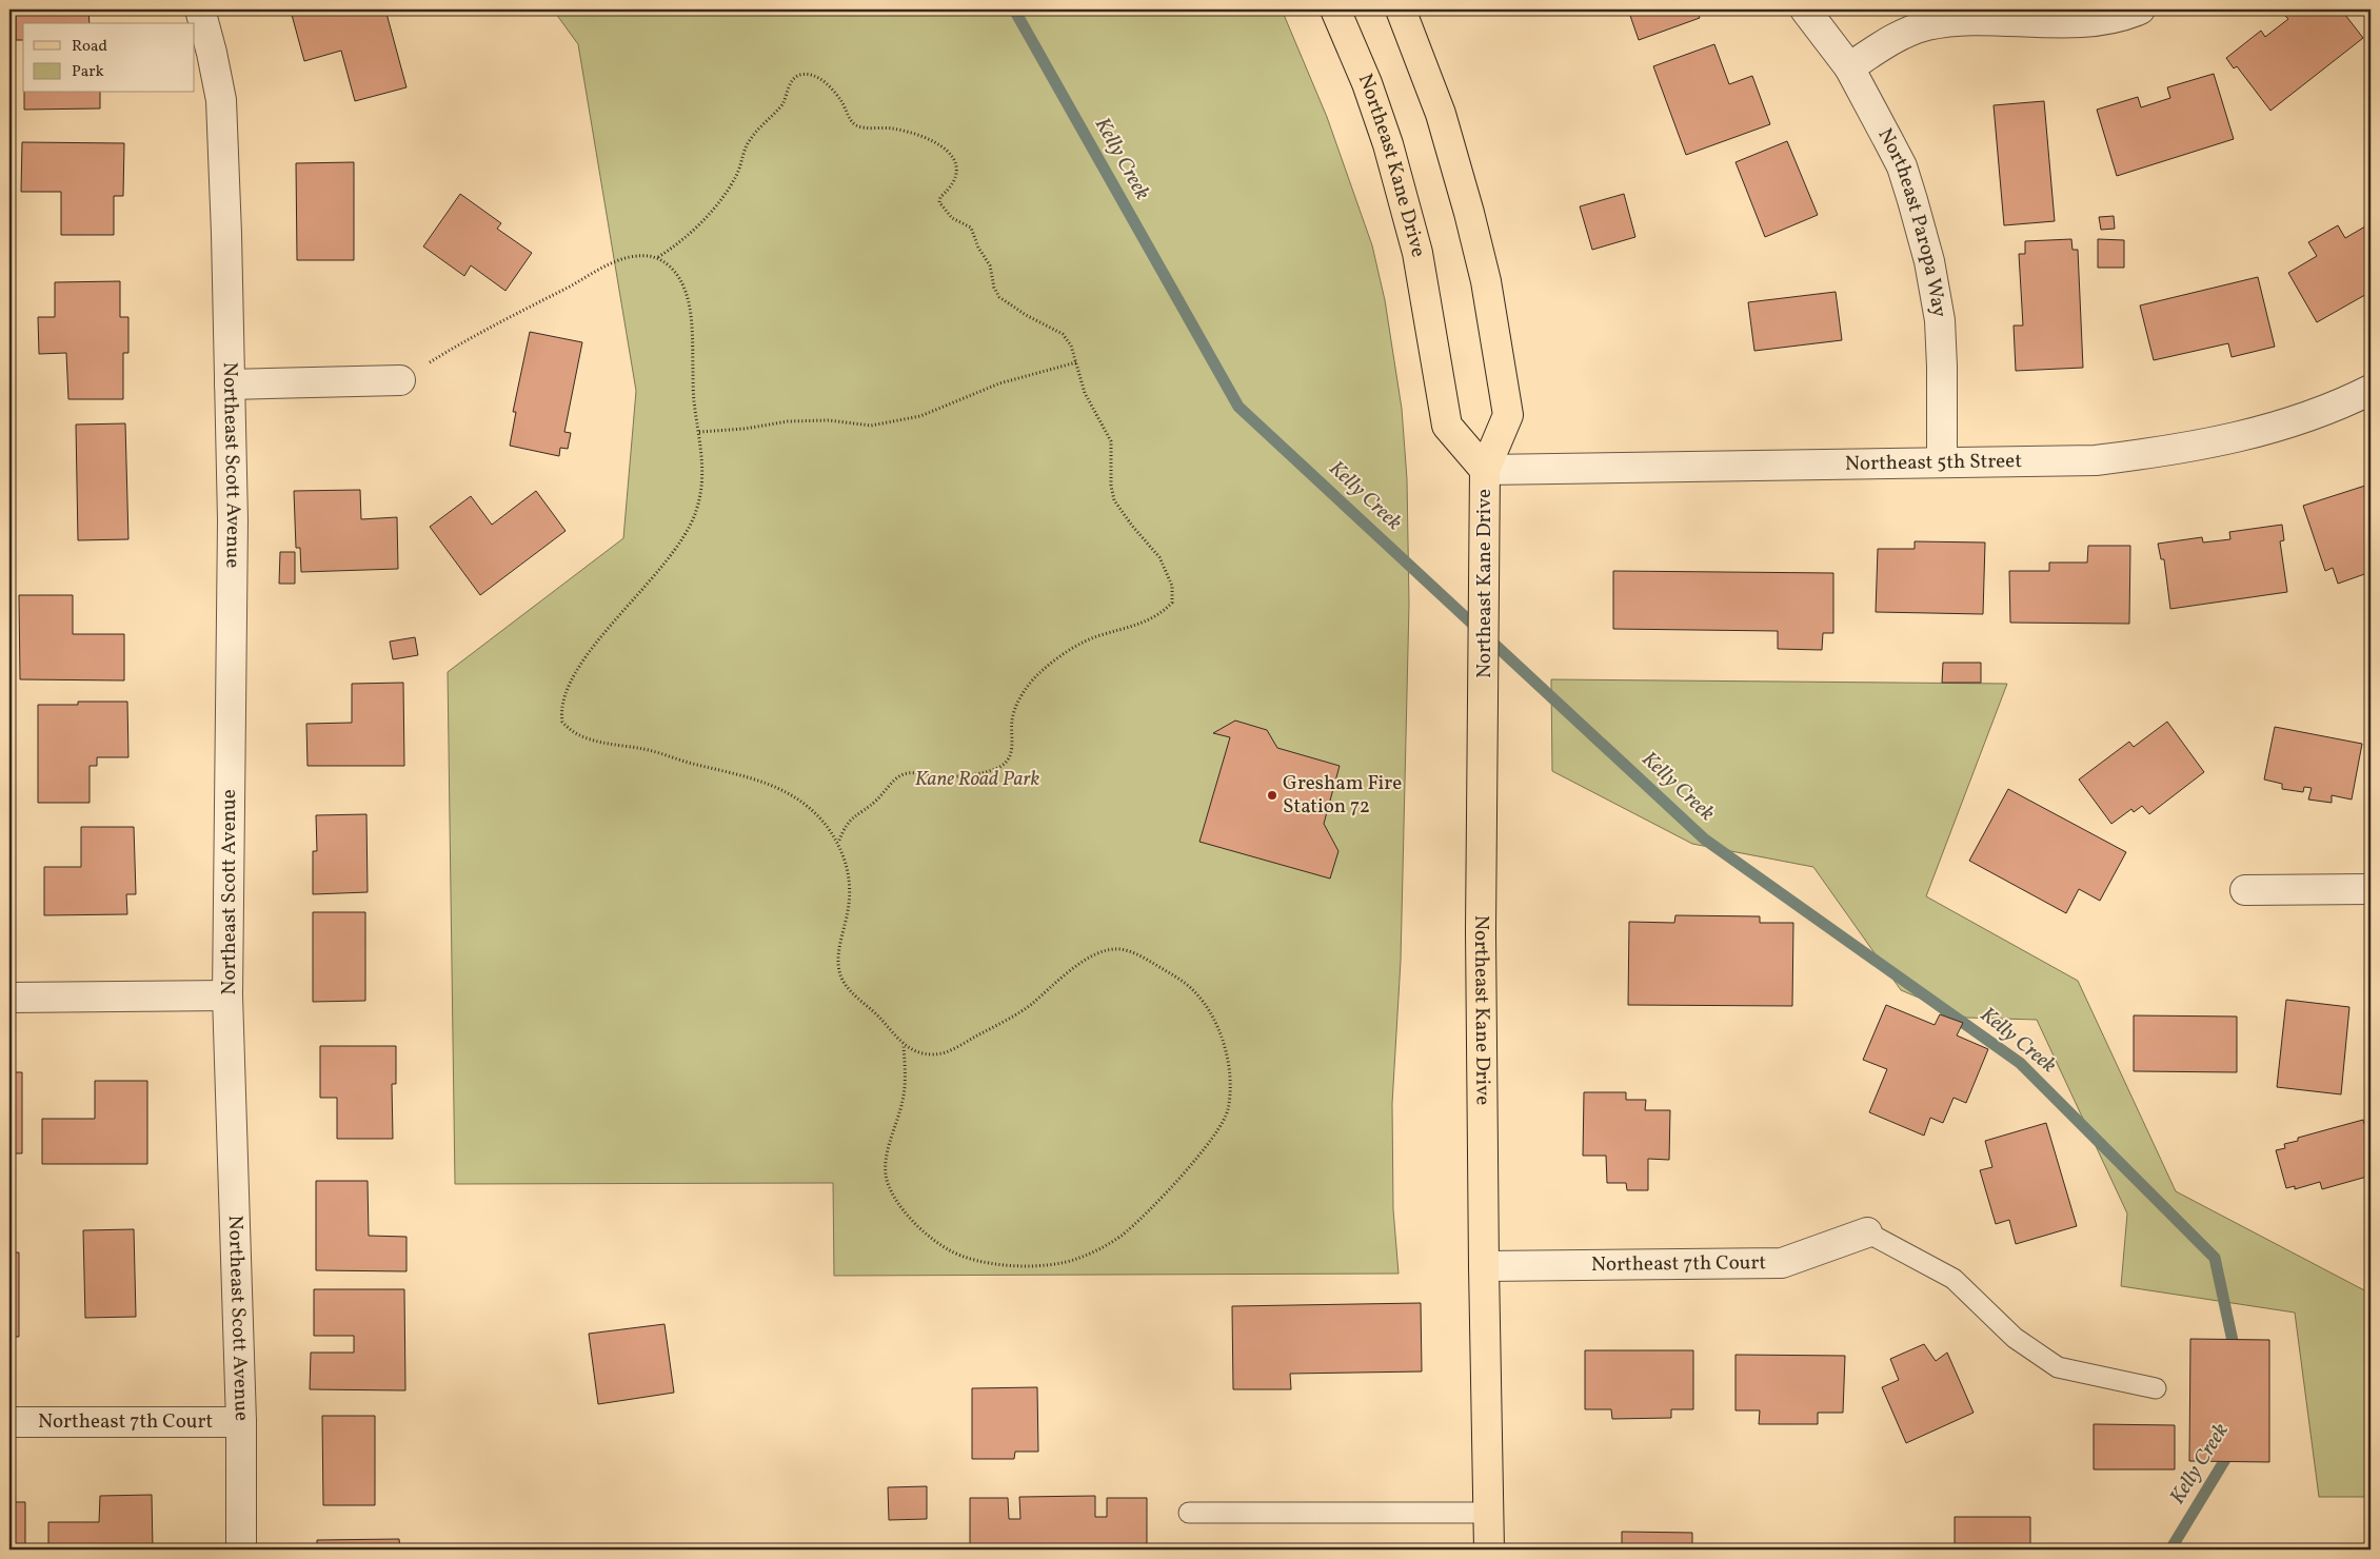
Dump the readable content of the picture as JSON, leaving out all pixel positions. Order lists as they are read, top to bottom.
{
  "streets": {
    "main road": ["Northeast Kane Drive"],
    "street": [
      "Northeast Paropa Way",
      "Northeast 5th Street",
      "Northeast Scott Avenue",
      "Northeast 7th Court"
    ]
  },
  "crossings": [
    ["Northeast Kane Drive", "Northeast 5th Street"],
    ["Northeast Kane Drive", "Northeast 7th Court"],
    ["Northeast Paropa Way", "Northeast 5th Street"],
    ["Northeast Scott Avenue", "Northeast 7th Court"]
  ],
  "water": ["Kelly Creek"],
  "parks": ["Kane Road Park"],
  "places": ["Gresham Fire Station 72"],
  "legend": ["Road", "Park"]
}
